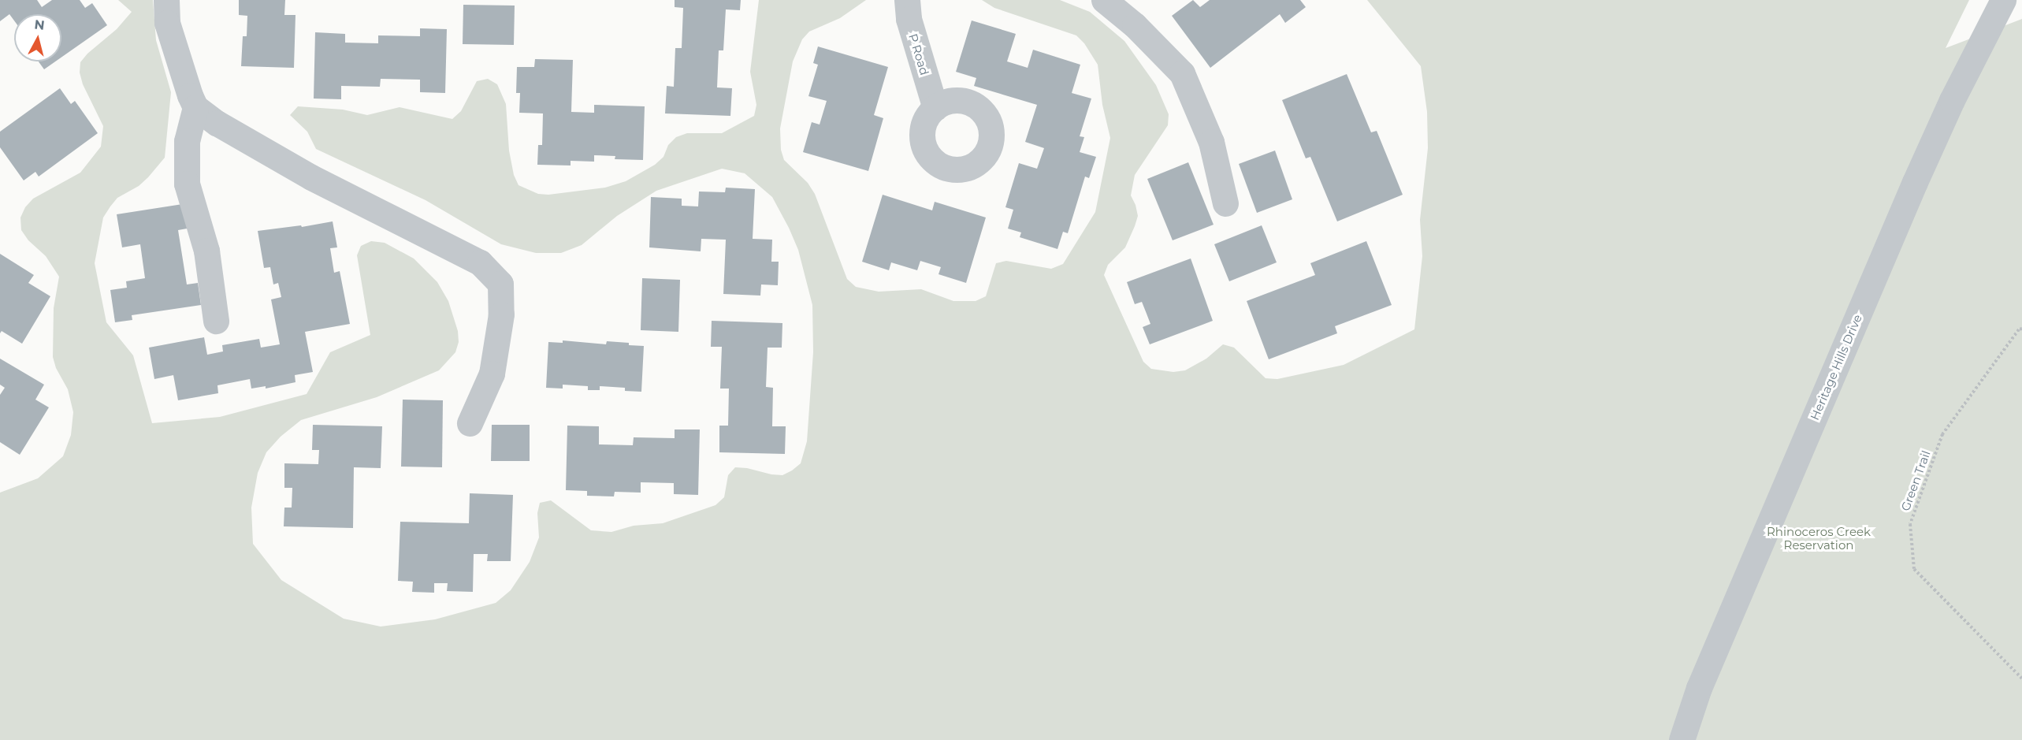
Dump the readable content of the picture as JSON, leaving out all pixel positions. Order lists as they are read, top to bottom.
{
  "streets": {
    "street": ["P Road", "Heritage Hills Drive"],
    "path": ["Green Trail"]
  },
  "parks": ["Rhinoceros Creek Reservation"],
  "north": "top"
}
